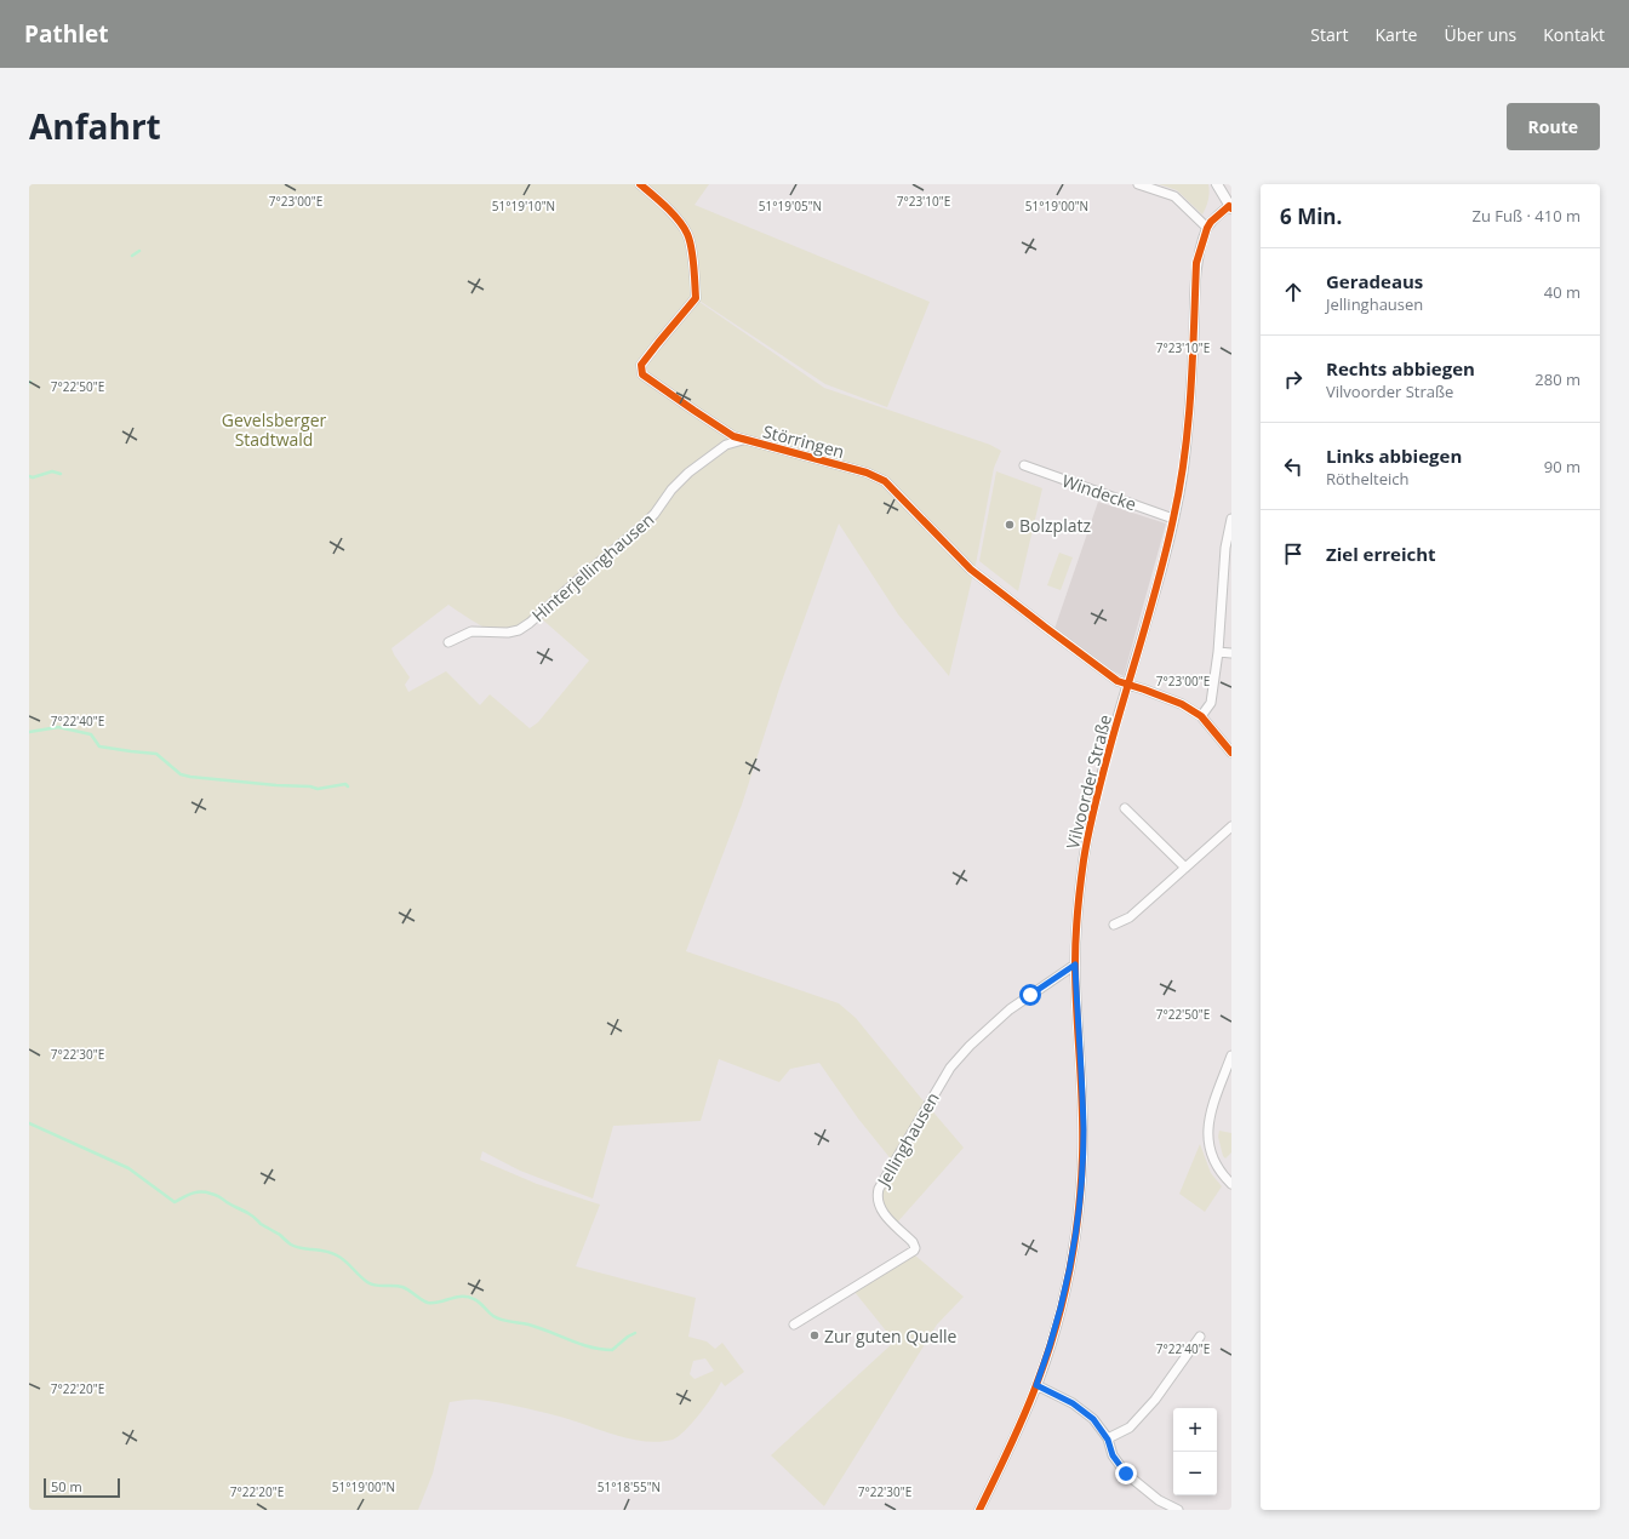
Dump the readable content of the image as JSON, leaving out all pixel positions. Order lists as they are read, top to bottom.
{
  "streets": {
    "street": [
      "Störringen",
      "Windecke",
      "Hinterjellinghausen",
      "Vilvoorder Straße",
      "Jellinghausen"
    ]
  },
  "crossings": [
    ["Störringen", "Hinterjellinghausen"],
    ["Störringen", "Vilvoorder Straße"],
    ["Windecke", "Vilvoorder Straße"],
    ["Vilvoorder Straße", "Jellinghausen"]
  ],
  "parks": ["Gevelsberger Stadtwald"],
  "places": ["Bolzplatz", "Zur guten Quelle"],
  "scale_bar": "50 m",
  "page": {
    "header": "Pathlet",
    "nav": [
      "Start",
      "Karte",
      "Über uns",
      "Kontakt"
    ],
    "title": "Anfahrt",
    "buttons": "Route",
    "heading": ["6 Min.", "Zu Fuß · 410 m"],
    "list": [
      ["Geradeaus", "Jellinghausen", "40 m"],
      ["Rechts abbiegen", "Vilvoorder Straße", "280 m"],
      ["Links abbiegen", "Röthelteich", "90 m"],
      "Ziel erreicht"
    ],
    "map_buttons": ["+", "−"],
    "scale": "50 m"
  },
  "coordinates": [
    "7°23'00\"E",
    "7°23'10\"E",
    "51°19'10\"N",
    "51°19'05\"N",
    "51°19'00\"N",
    "7°22'50\"E",
    "7°22'40\"E",
    "7°22'30\"E",
    "7°22'20\"E",
    "51°18'55\"N"
  ]
}
